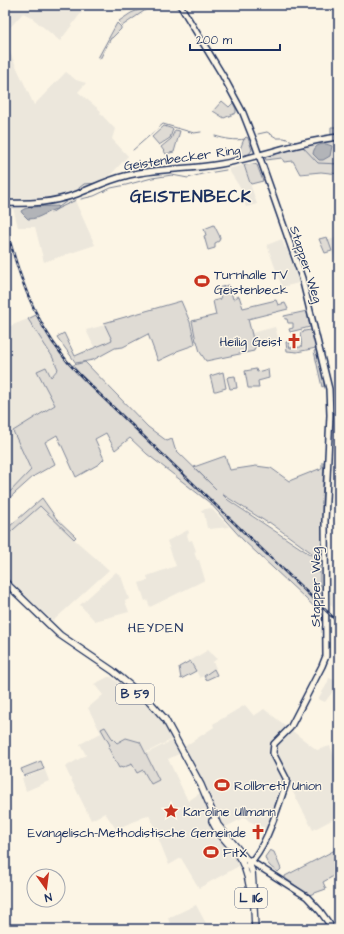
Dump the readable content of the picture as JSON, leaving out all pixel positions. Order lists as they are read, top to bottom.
{
  "streets": {
    "main road": [
      "Geistenbecker Ring",
      "Stapper Weg",
      "B 59",
      "L 116"
    ]
  },
  "crossings": [
    ["Geistenbecker Ring", "Stapper Weg"],
    ["Stapper Weg", "B 59"],
    ["Stapper Weg", "L 116"],
    ["B 59", "L 116"]
  ],
  "districts": ["GEISTENBECK", "HEYDEN"],
  "places": {
    "sports": ["Turnhalle TV Geistenbeck", "Rollbrett Union", "FitX"],
    "church": ["Heilig Geist", "Evangelisch-Methodistische Gemeinde"],
    "place": ["Karoline Ullmann"]
  },
  "scale_bar": "200 m",
  "north": "bottom"
}
